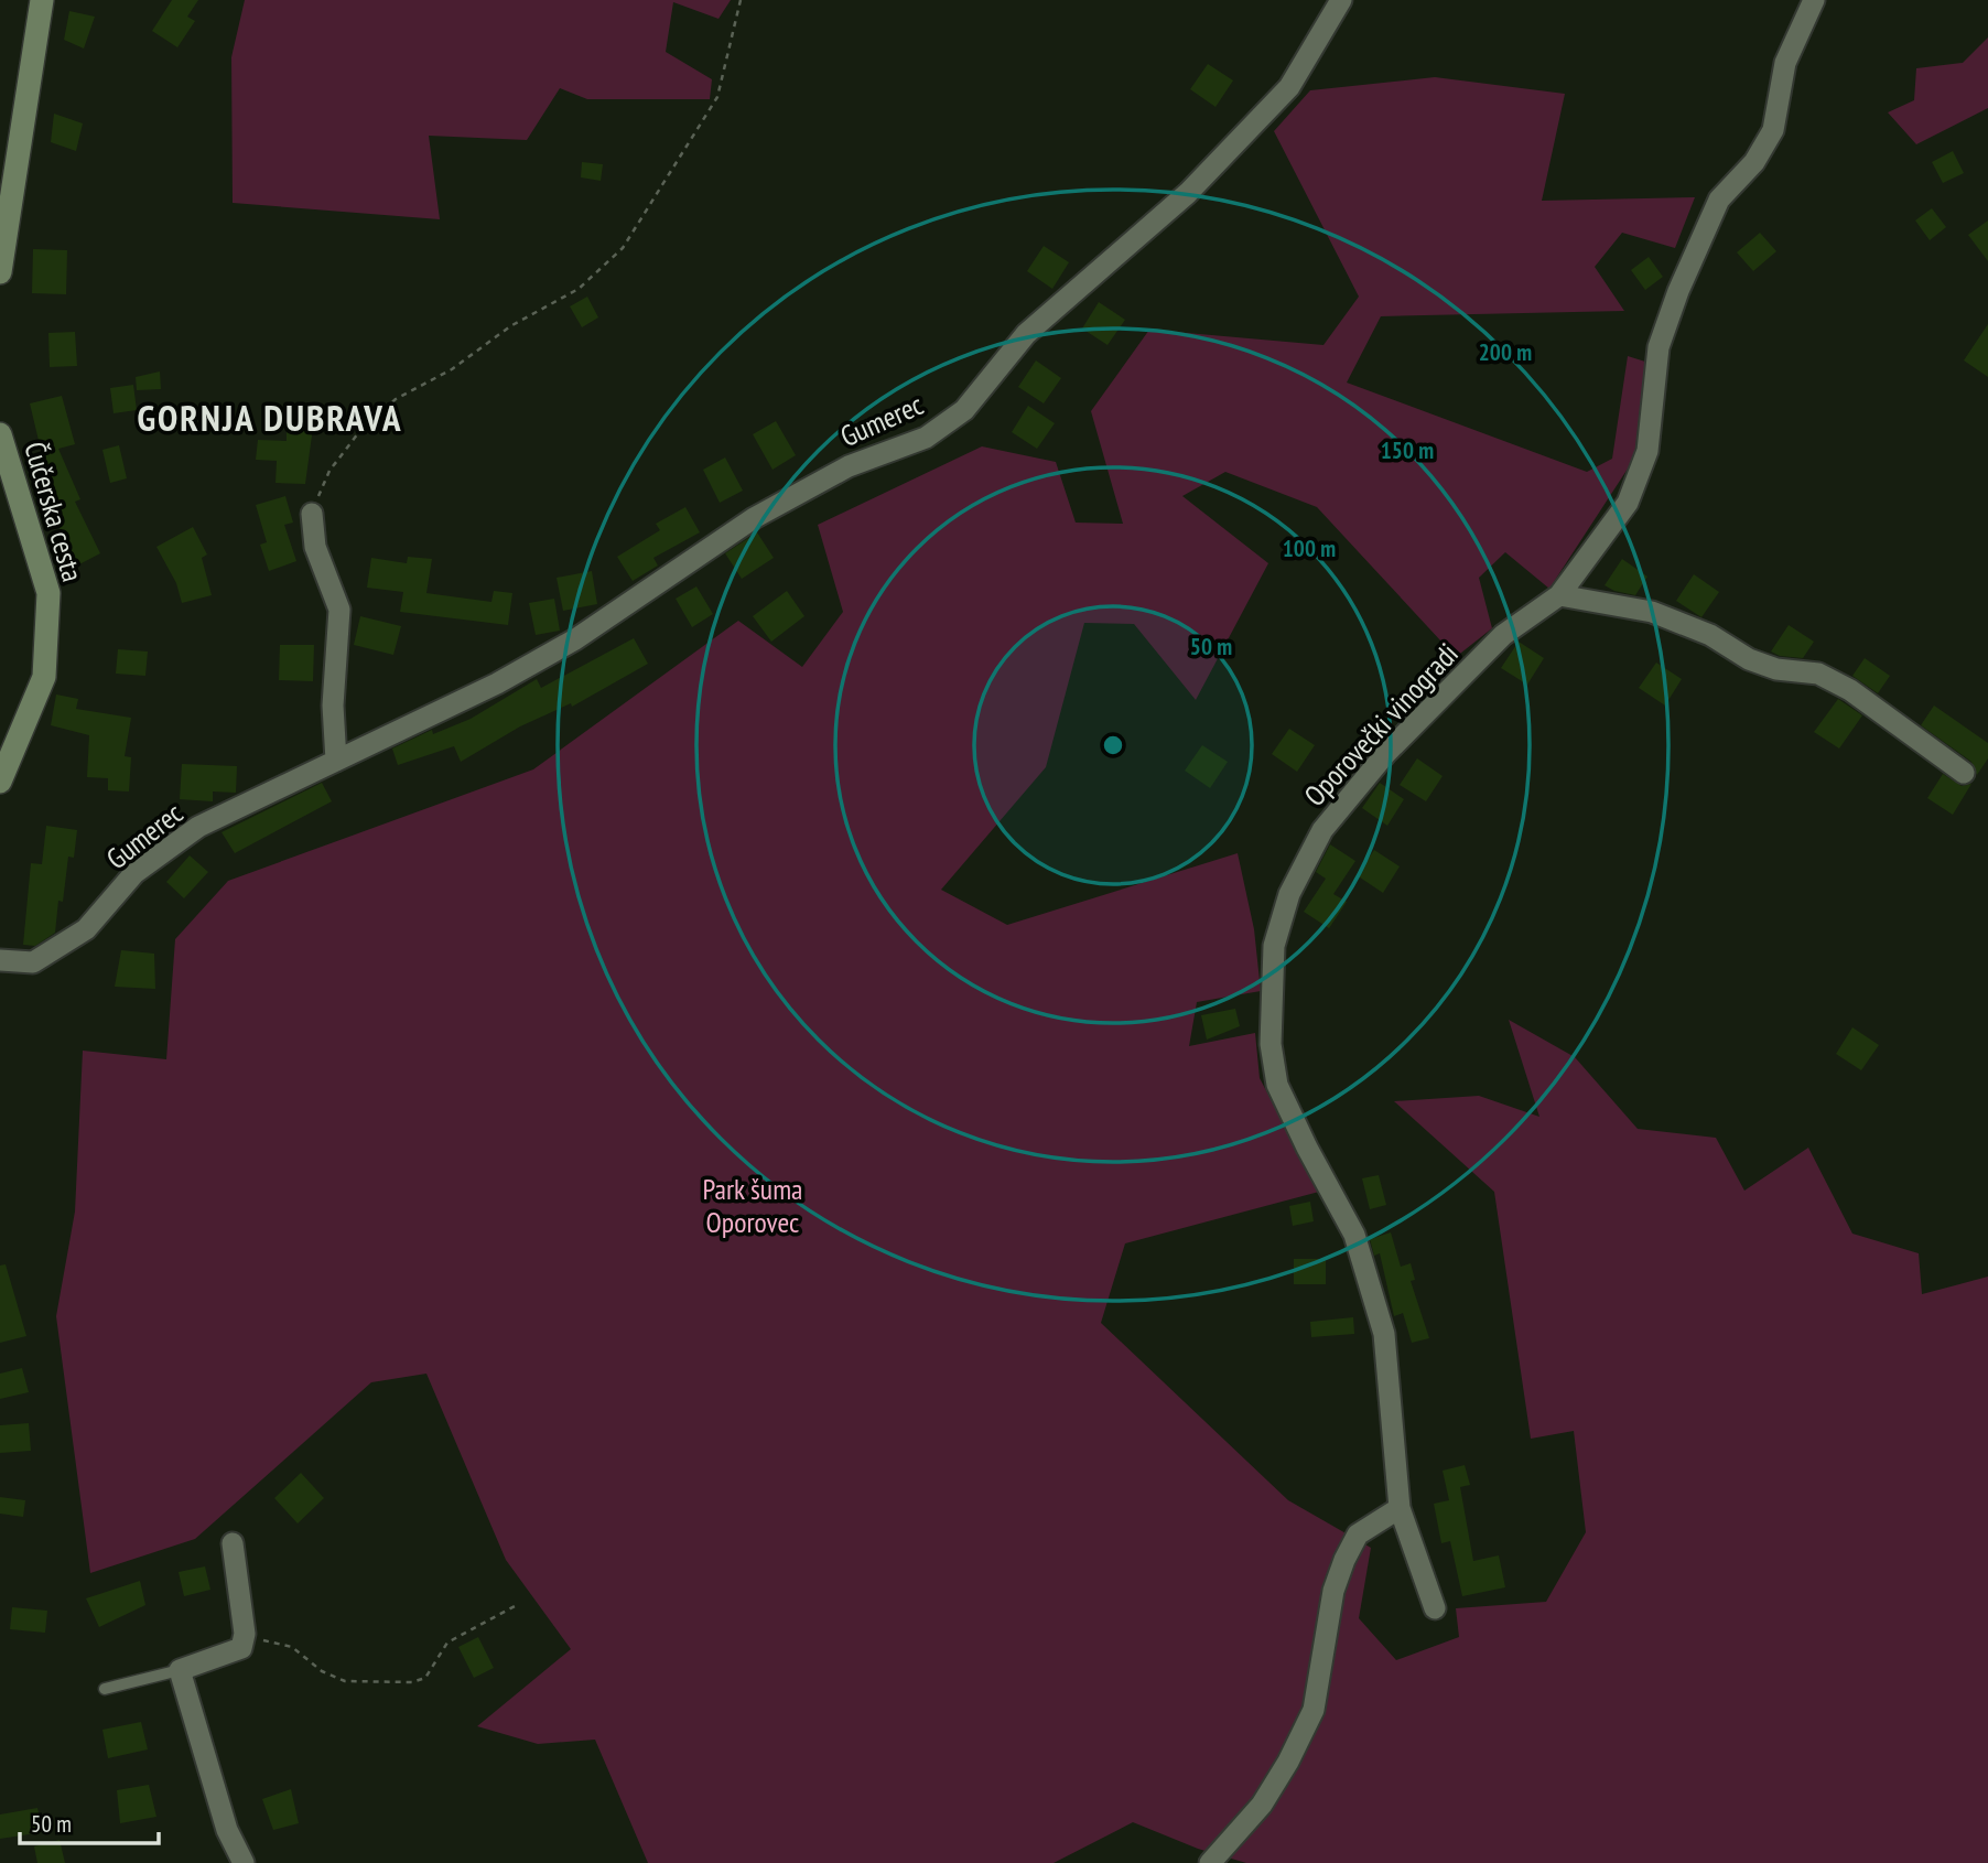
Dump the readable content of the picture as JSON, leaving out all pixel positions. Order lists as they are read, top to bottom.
{
  "streets": {
    "street": ["Gumerec", "Čučerska cesta", "Oporovečki vinogradi"]
  },
  "districts": ["GORNJA DUBRAVA"],
  "parks": ["Park šuma Oporovec"],
  "scale_bar": "50 m",
  "rings": [
    "200 m",
    "150 m",
    "100 m",
    "50 m"
  ]
}
